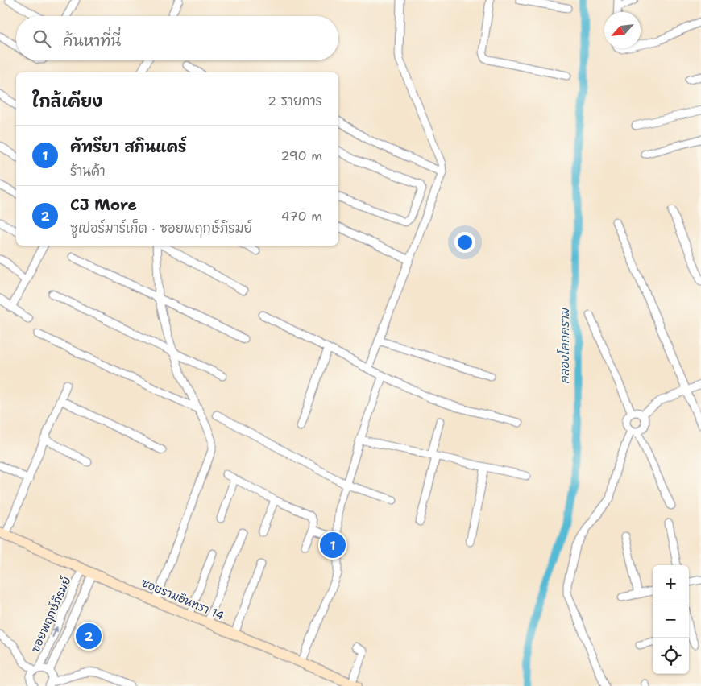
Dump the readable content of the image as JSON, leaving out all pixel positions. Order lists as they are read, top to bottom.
{
  "streets": {
    "street": ["ซอยรามอินทรา 14", "ซอยพฤกษ์ภิรมย์"]
  },
  "crossings": [
    ["ซอยรามอินทรา 14", "ซอยพฤกษ์ภิรมย์"]
  ],
  "water": ["คลองโคกคราม"],
  "north": "bottom left",
  "page": {
    "search": "ค้นหาที่นี่",
    "heading": ["ใกล้เคียง", "2 รายการ"],
    "list": [
      {
        "mark": "1",
        "name": "คัทรียา สกินแคร์",
        "note": "ร้านค้า",
        "value": "290 m"
      },
      {
        "mark": "2",
        "name": "CJ More",
        "note": "ซูเปอร์มาร์เก็ต · ซอยพฤกษ์ภิรมย์",
        "value": "470 m"
      }
    ],
    "pins": ["1", "2"],
    "map_buttons": ["+", "−"]
  }
}
